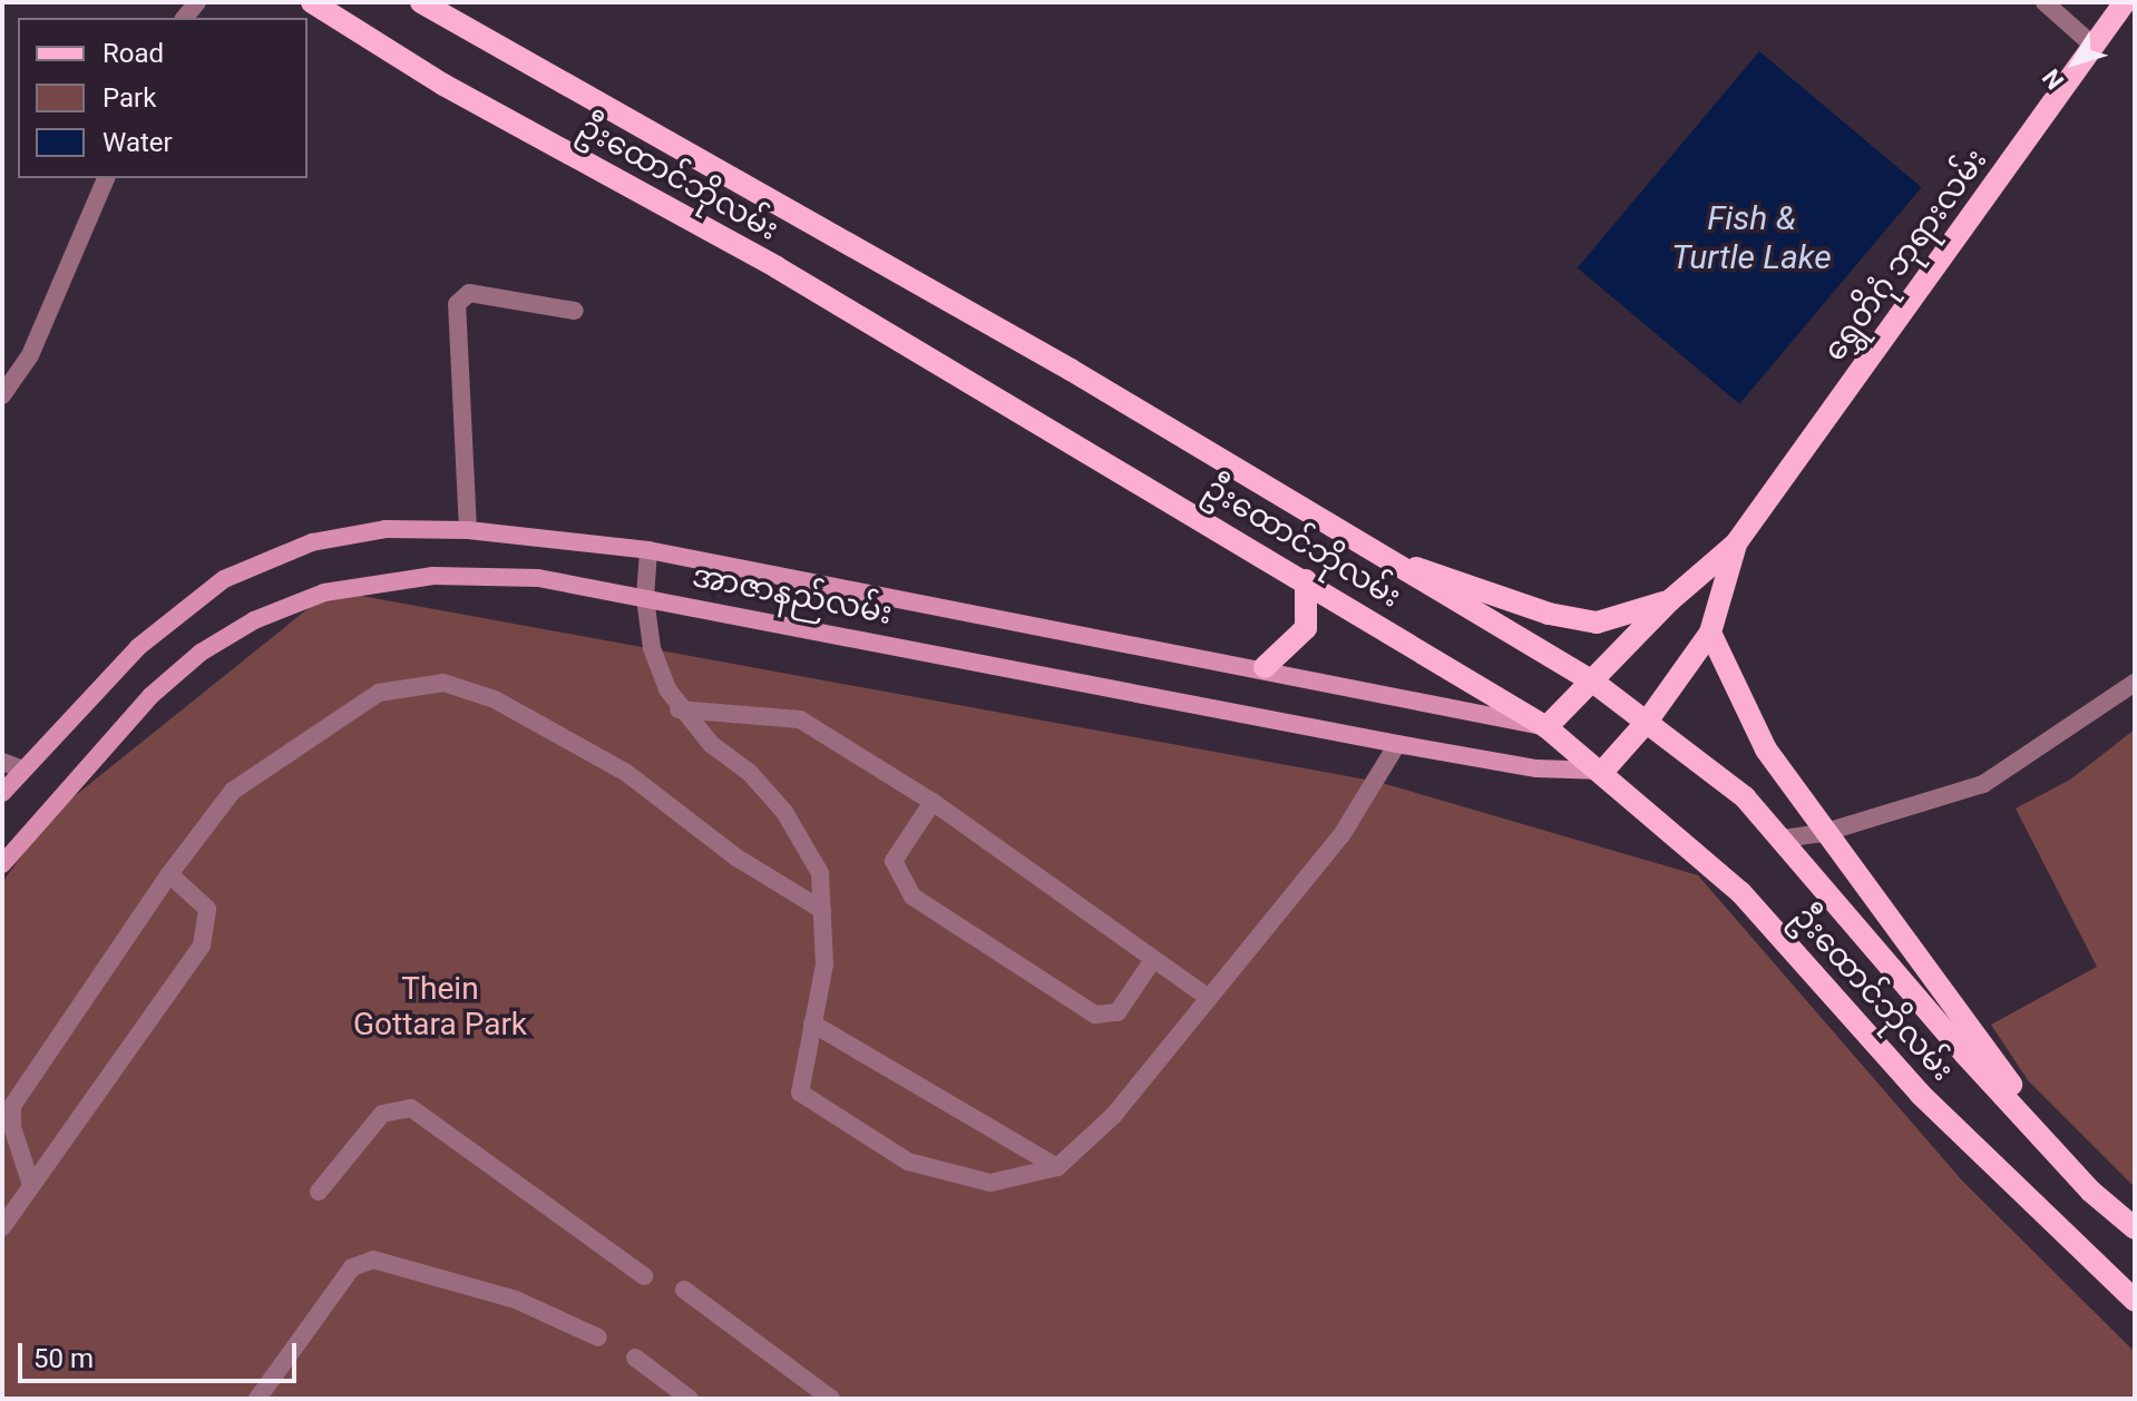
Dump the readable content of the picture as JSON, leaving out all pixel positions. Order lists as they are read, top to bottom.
{
  "streets": {
    "main road": ["ဦးထောင်ဘိုလမ်း", "ရွှေတိဂုံ ဘုရားလမ်း", "အာဇာနည်လမ်း"]
  },
  "crossings": [
    ["ဦးထောင်ဘိုလမ်း", "ရွှေတိဂုံ ဘုရားလမ်း"],
    ["ဦးထောင်ဘိုလမ်း", "အာဇာနည်လမ်း"],
    ["ရွှေတိဂုံ ဘုရားလမ်း", "အာဇာနည်လမ်း"]
  ],
  "water": ["Fish & Turtle Lake"],
  "parks": ["Thein Gottara Park"],
  "legend": ["Road", "Park", "Water"],
  "scale_bar": "50 m",
  "north": "bottom left"
}
